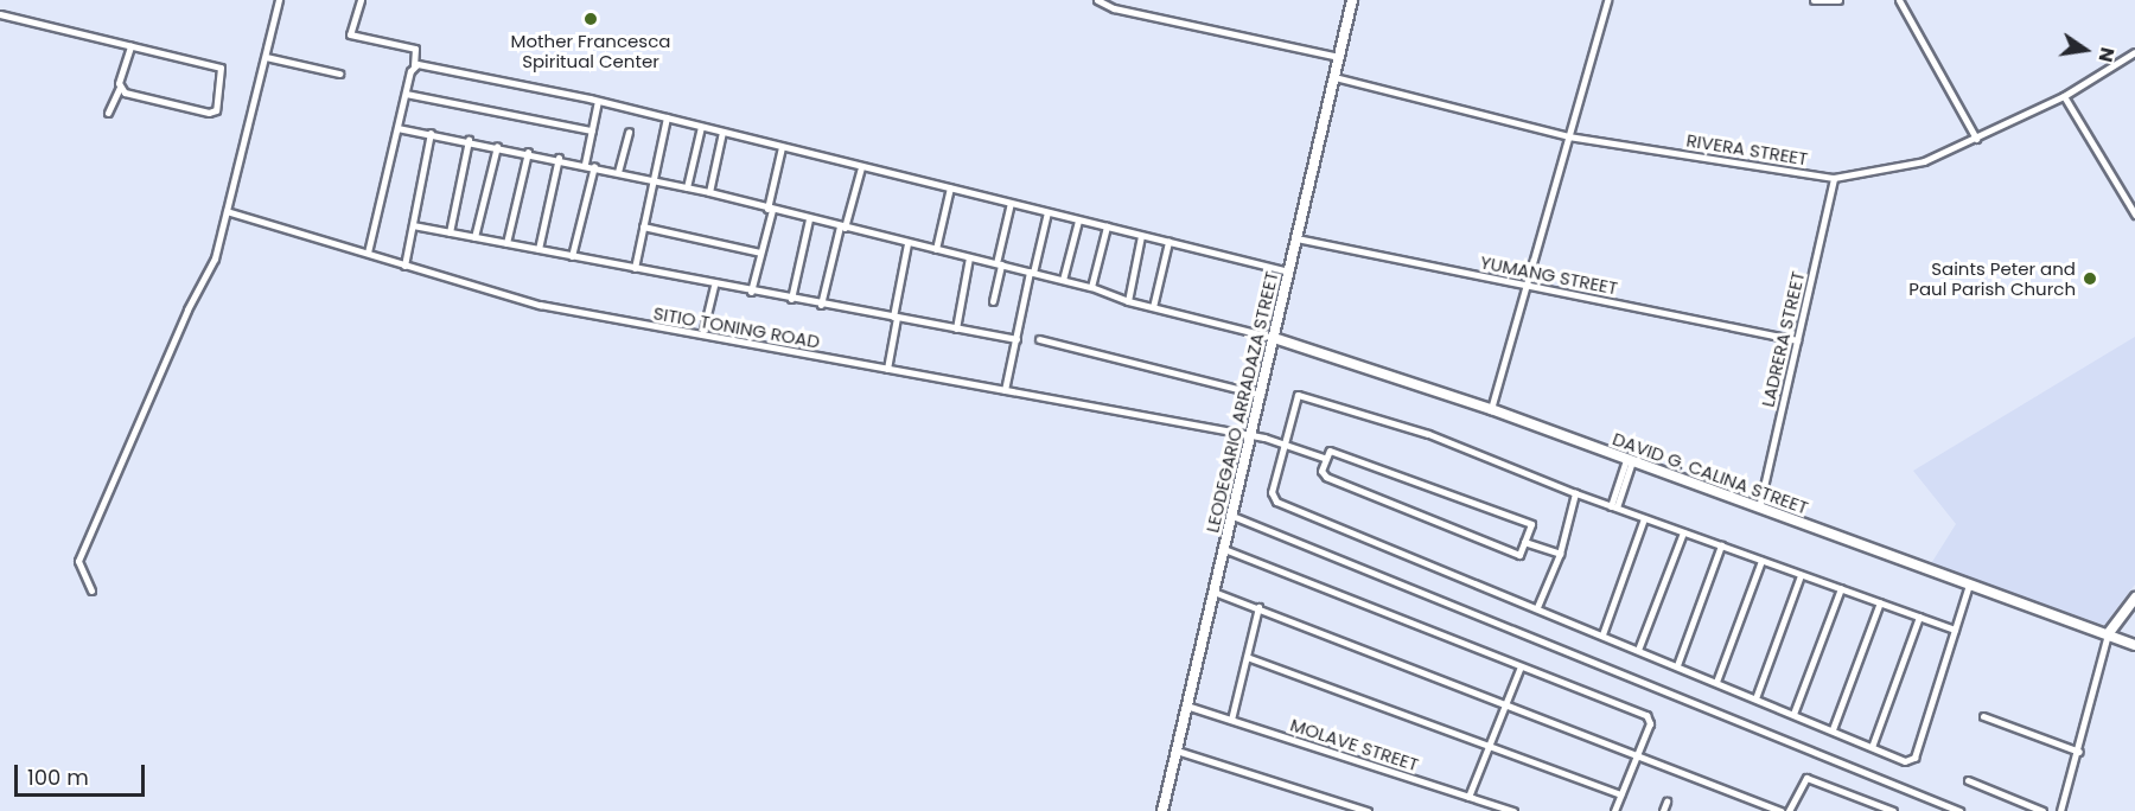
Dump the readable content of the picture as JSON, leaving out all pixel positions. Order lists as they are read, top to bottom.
{
  "streets": {
    "street": [
      "RIVERA STREET",
      "YUMANG STREET",
      "SITIO TONING ROAD",
      "LADRERA STREET",
      "LEODEGARIO ARRADAZA STREET",
      "DAVID G. CALINA STREET",
      "MOLAVE STREET"
    ]
  },
  "crossings": [
    ["RIVERA STREET", "LADRERA STREET"],
    ["RIVERA STREET", "LEODEGARIO ARRADAZA STREET"],
    ["YUMANG STREET", "LADRERA STREET"],
    ["YUMANG STREET", "LEODEGARIO ARRADAZA STREET"],
    ["SITIO TONING ROAD", "LEODEGARIO ARRADAZA STREET"],
    ["LADRERA STREET", "DAVID G. CALINA STREET"],
    ["LEODEGARIO ARRADAZA STREET", "DAVID G. CALINA STREET"],
    ["LEODEGARIO ARRADAZA STREET", "MOLAVE STREET"]
  ],
  "places": ["Mother Francesca Spiritual Center", "Saints Peter and Paul Parish Church"],
  "scale_bar": "100 m",
  "north": "right"
}
